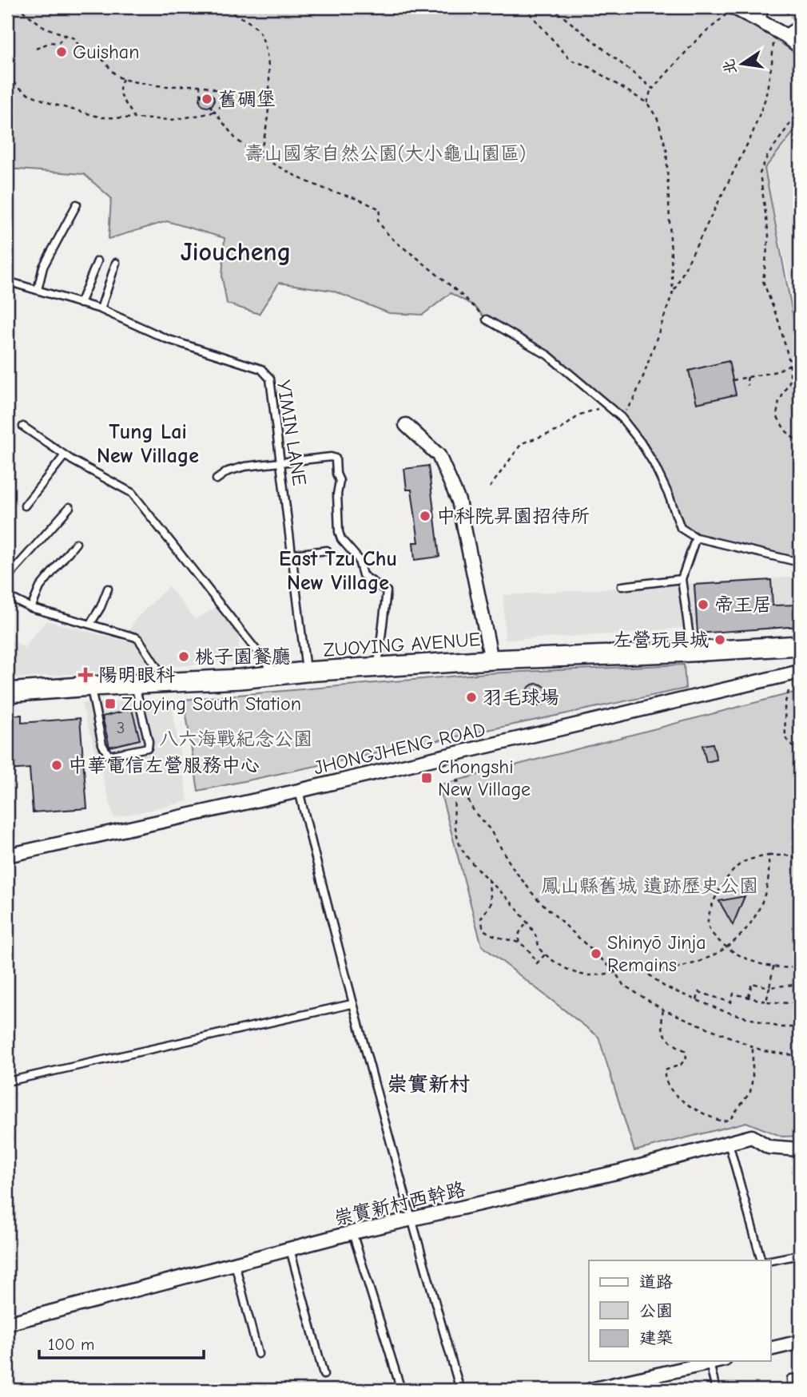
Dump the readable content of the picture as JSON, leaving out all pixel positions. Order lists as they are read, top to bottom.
{
  "streets": {
    "street": ["ZUOYING AVENUE", "JHONGJHENG ROAD", "崇實新村西幹路"],
    "lane": ["YIMIN LANE"]
  },
  "crossings": [
    ["YIMIN LANE", "ZUOYING AVENUE"]
  ],
  "districts": [
    "Jioucheng",
    "Tung Lai New Village",
    "East Tzu Chu New Village",
    "崇實新村"
  ],
  "parks": ["壽山國家自然公園(大小龜山園區)", "八六海戰紀念公園", "鳳山縣舊城 遺跡歷史公園"],
  "places": {
    "other": [
      "Guishan",
      "舊碉堡",
      "中科院昇園招待所",
      "帝王居",
      "左營玩具城",
      "桃子園餐廳",
      "羽毛球場",
      "中華電信左營服務中心",
      "Shinyō Jinja Remains"
    ],
    "health": ["陽明眼科"],
    "transit": ["Zuoying South Station", "Chongshi New Village"]
  },
  "house_numbers": ["3"],
  "legend": ["道路", "公園", "建築"],
  "scale_bar": "100 m",
  "north": "left"
}
